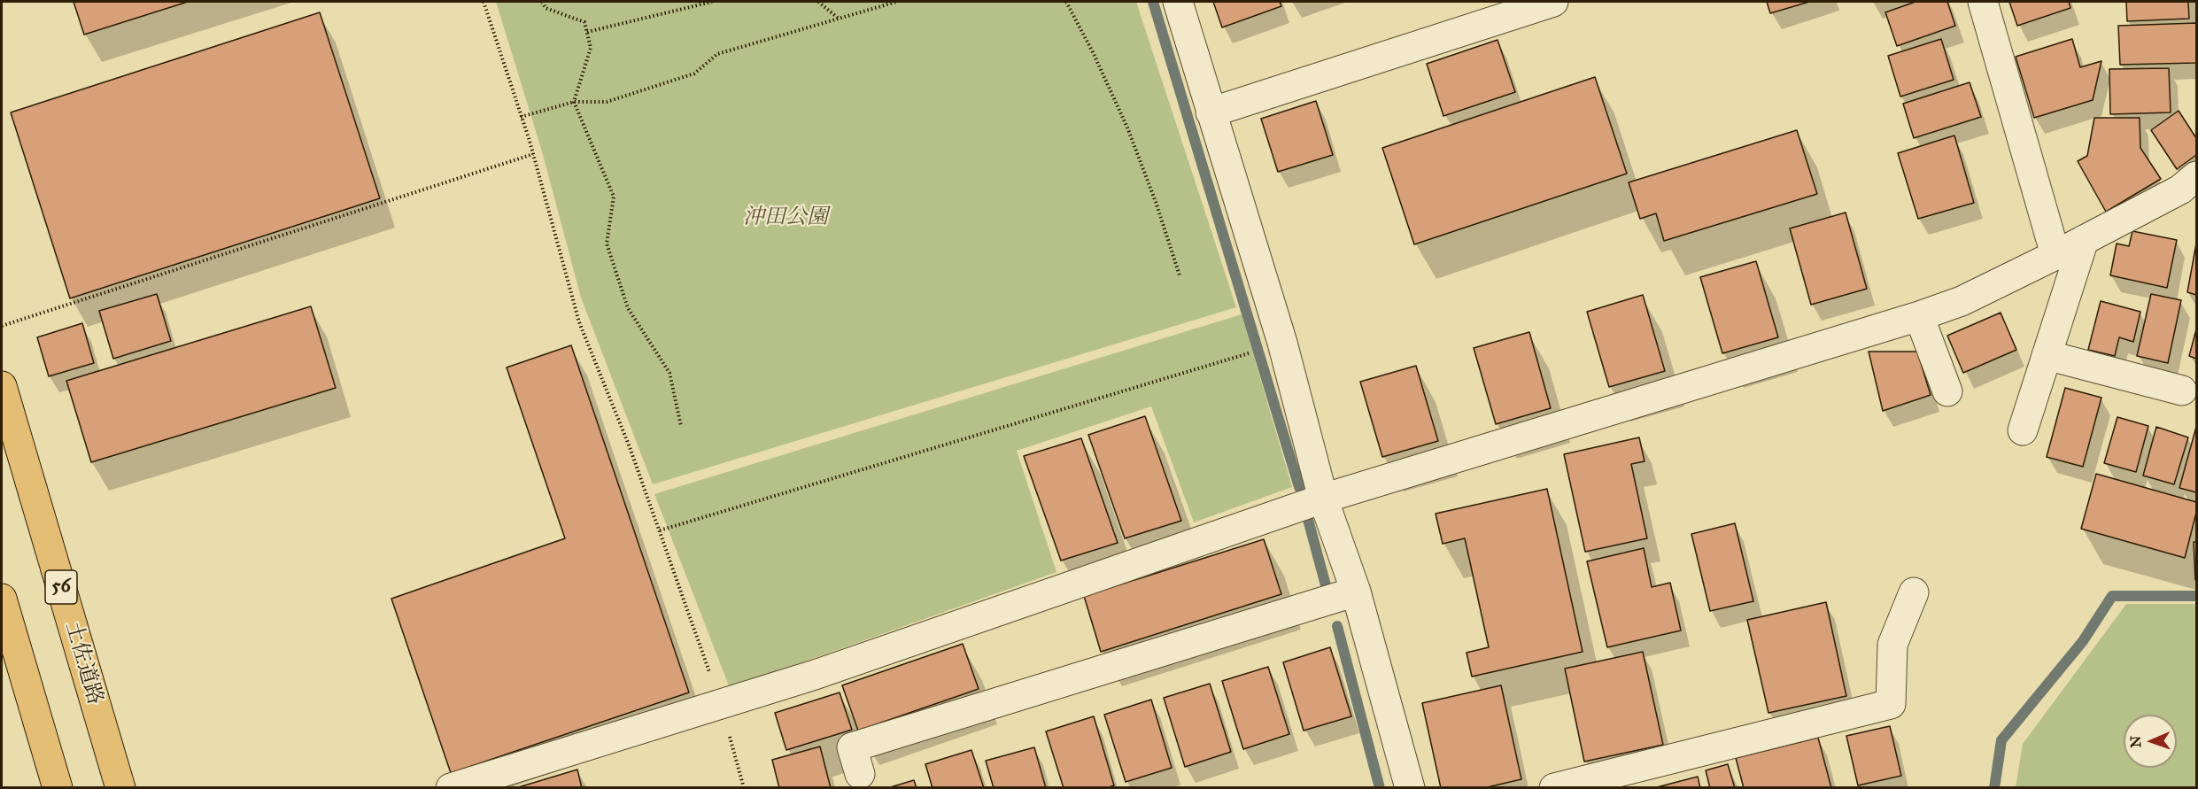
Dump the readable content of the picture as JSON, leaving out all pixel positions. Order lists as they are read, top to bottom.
{
  "streets": {
    "highway": ["56", "土佐道路"]
  },
  "parks": ["沖田公園"],
  "north": "left"
}
